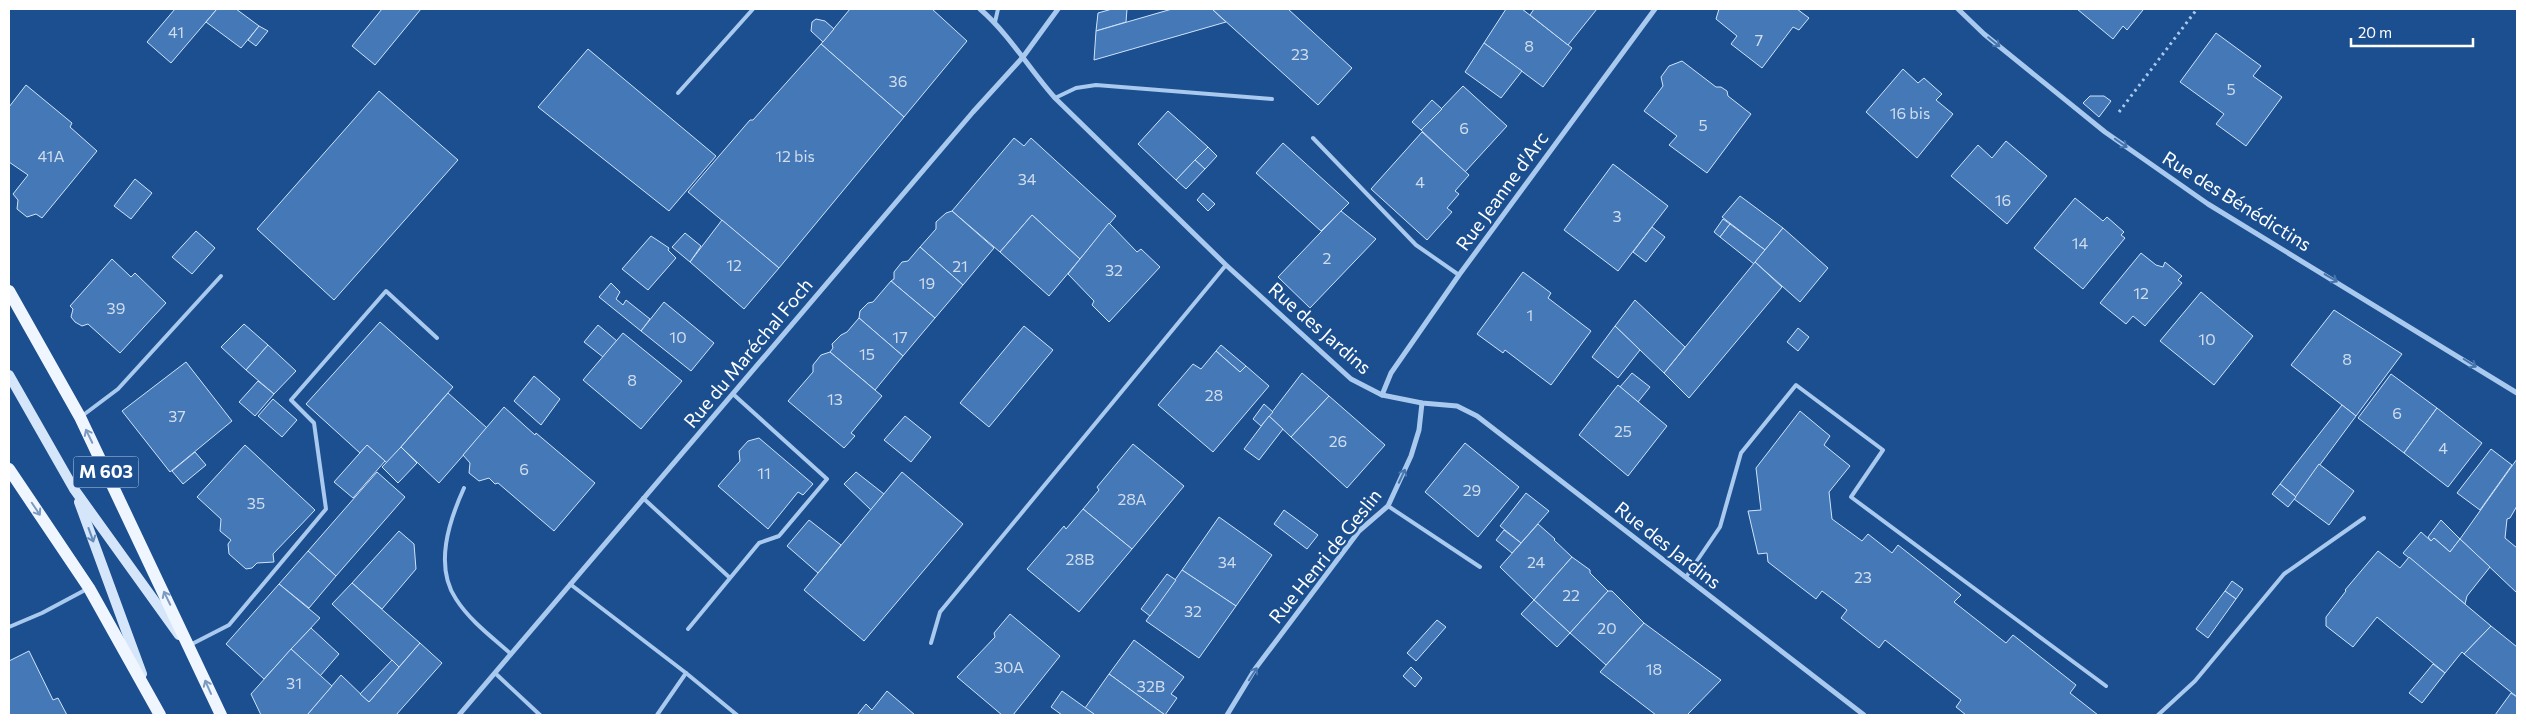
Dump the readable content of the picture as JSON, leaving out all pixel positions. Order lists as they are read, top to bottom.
{
  "streets": {
    "main road": ["M 603"],
    "street": [
      "Rue Jeanne d'Arc",
      "Rue des Bénédictins",
      "Rue des Jardins",
      "Rue du Maréchal Foch",
      "Rue Henri de Geslin"
    ]
  },
  "crossings": [
    ["Rue Jeanne d'Arc", "Rue des Jardins"],
    ["Rue des Jardins", "Rue du Maréchal Foch"],
    ["Rue des Jardins", "Rue Henri de Geslin"]
  ],
  "one_way": ["Rue des Bénédictins", "Rue Henri de Geslin"],
  "house_numbers": [
    "41",
    "7",
    "8",
    "23",
    "36",
    "5",
    "16 bis",
    "5",
    "6",
    "41A",
    "12 bis",
    "34",
    "4",
    "16",
    "3",
    "14",
    "2",
    "12",
    "21",
    "32",
    "19",
    "12",
    "39",
    "1",
    "10",
    "17",
    "10",
    "15",
    "8",
    "8",
    "28",
    "13",
    "6",
    "37",
    "25",
    "26",
    "4",
    "6",
    "11",
    "29",
    "28A",
    "35",
    "28B",
    "34",
    "24",
    "23",
    "22",
    "32",
    "20",
    "30A",
    "18",
    "31",
    "32B"
  ],
  "scale_bar": "20 m"
}
